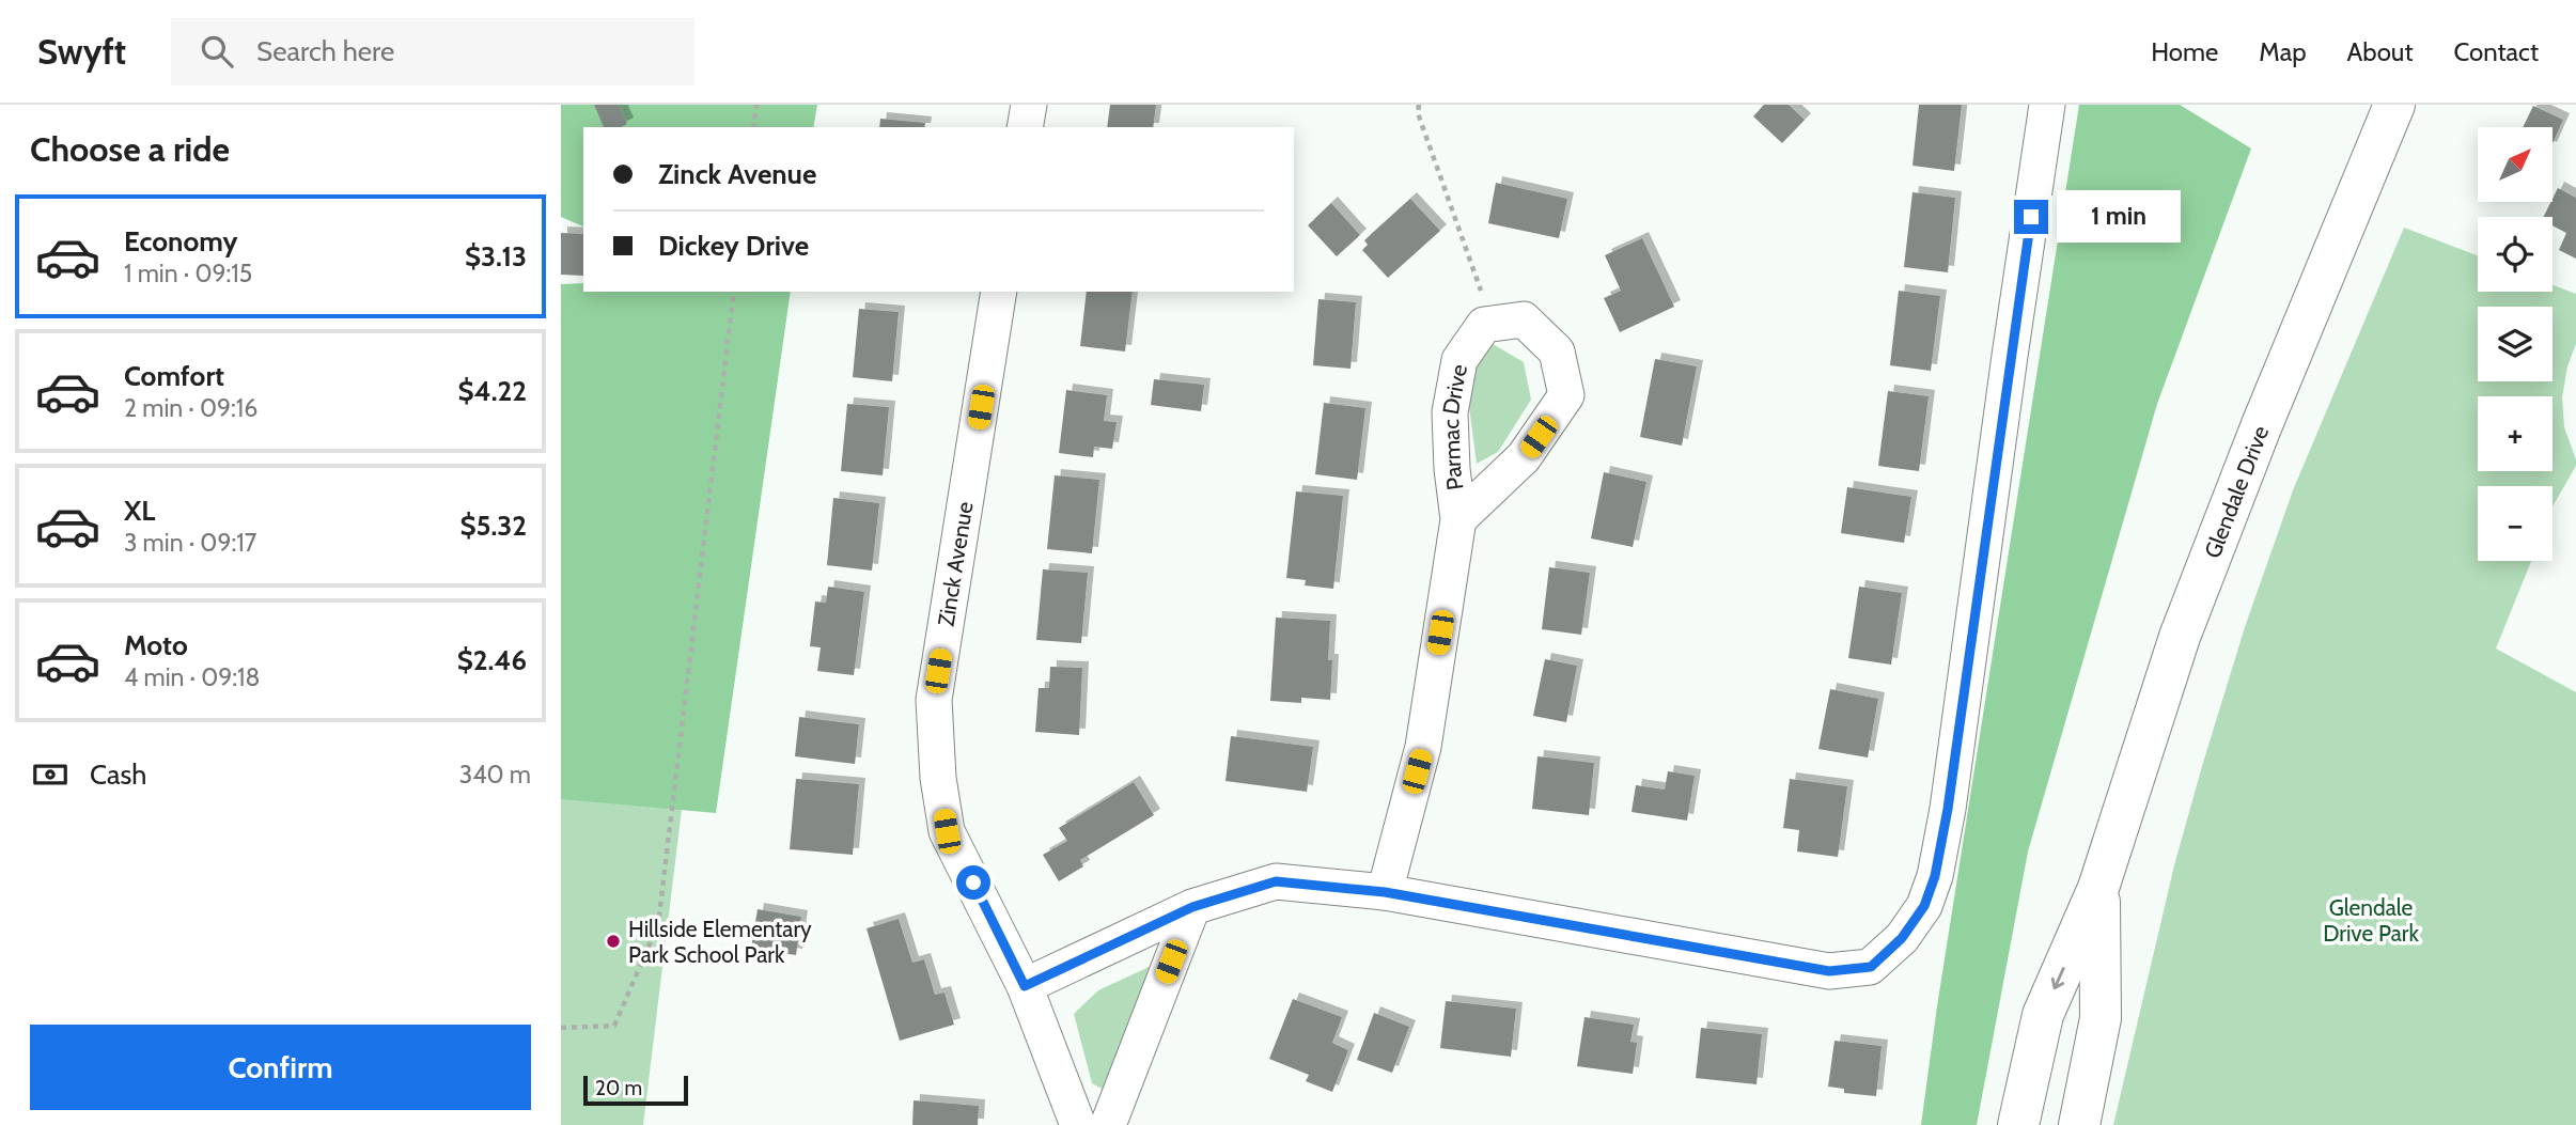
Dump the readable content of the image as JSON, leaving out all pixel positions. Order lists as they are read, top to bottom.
{
  "streets": {
    "main road": ["Glendale Drive"],
    "street": ["Parmac Drive", "Zinck Avenue"]
  },
  "parks": ["Glendale Drive Park"],
  "places": ["Hillside Elementary Park School Park"],
  "scale_bar": "20 m",
  "north": "top right",
  "page": {
    "header": "Swyft",
    "search": "Search here",
    "nav": [
      "Home",
      "Map",
      "About",
      "Contact"
    ],
    "heading": "Choose a ride",
    "map_buttons": ["+", "−"],
    "banner": ["Zinck Avenue", "Dickey Drive"],
    "bubble": "1 min",
    "list": [
      {
        "name": "Economy",
        "note": "1 min · 09:15",
        "value": "$3.13"
      },
      {
        "name": "Comfort",
        "note": "2 min · 09:16",
        "value": "$4.22"
      },
      {
        "name": "XL",
        "note": "3 min · 09:17",
        "value": "$5.32"
      },
      {
        "name": "Moto",
        "note": "4 min · 09:18",
        "value": "$2.46"
      }
    ],
    "pay": ["Cash", "340 m"],
    "buttons": "Confirm",
    "scale": "20 m"
  }
}
